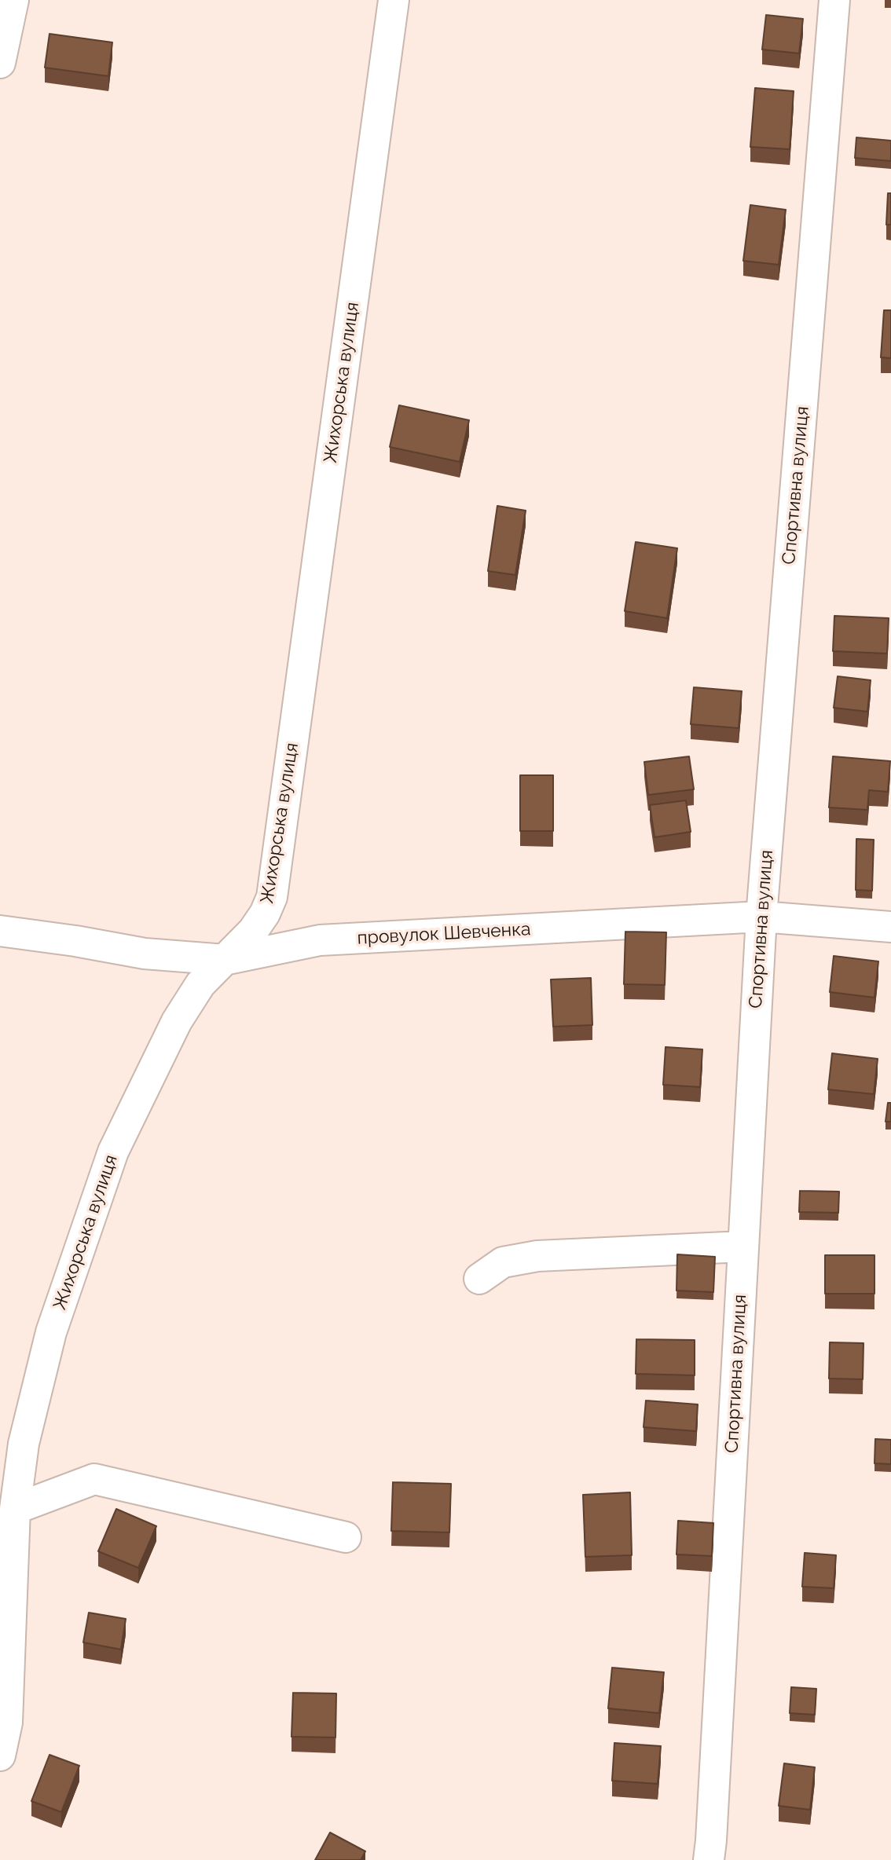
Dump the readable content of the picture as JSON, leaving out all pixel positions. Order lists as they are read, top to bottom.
{
  "streets": {
    "street": ["Жихорська вулиця", "Спортивна вулиця", "провулок Шевченка"]
  },
  "crossings": [
    ["Жихорська вулиця", "провулок Шевченка"],
    ["Спортивна вулиця", "провулок Шевченка"]
  ]
}
